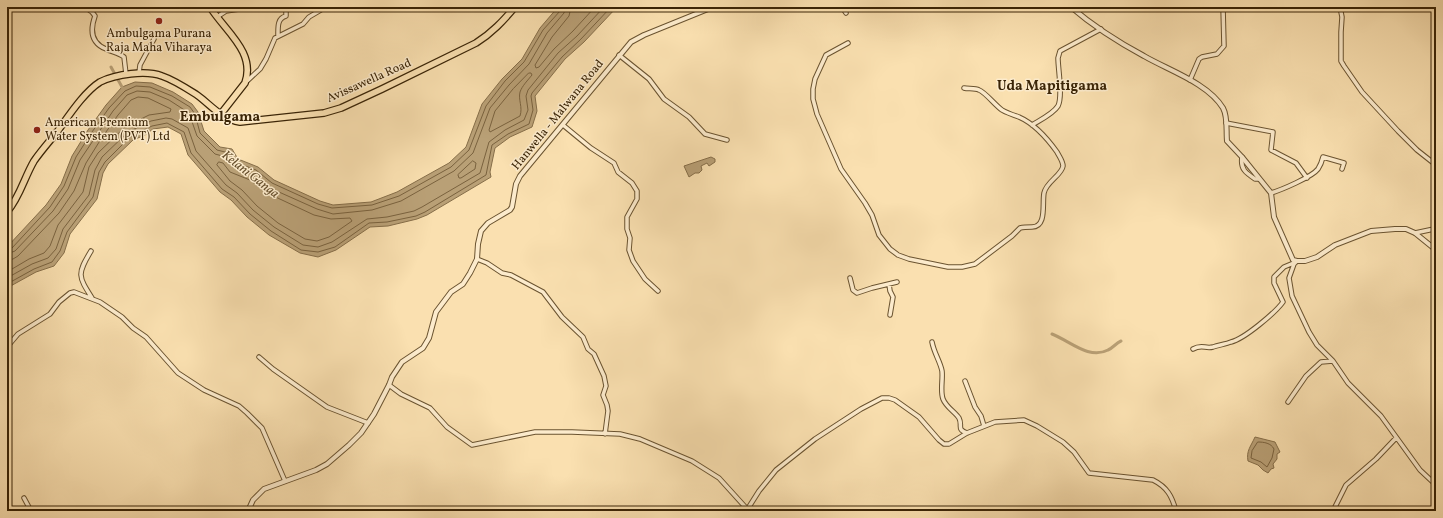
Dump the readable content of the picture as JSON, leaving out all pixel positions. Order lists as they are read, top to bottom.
{
  "streets": {
    "main road": ["Avissawella Road"],
    "street": ["Hanwella - Malwana Road"]
  },
  "districts": ["Uda Mapitigama", "Embulgama"],
  "water": ["Kelani Ganga"],
  "places": ["Ambulgama Purana Raja Maha Viharaya", "American Premium Water System (PVT) Ltd"]
}
